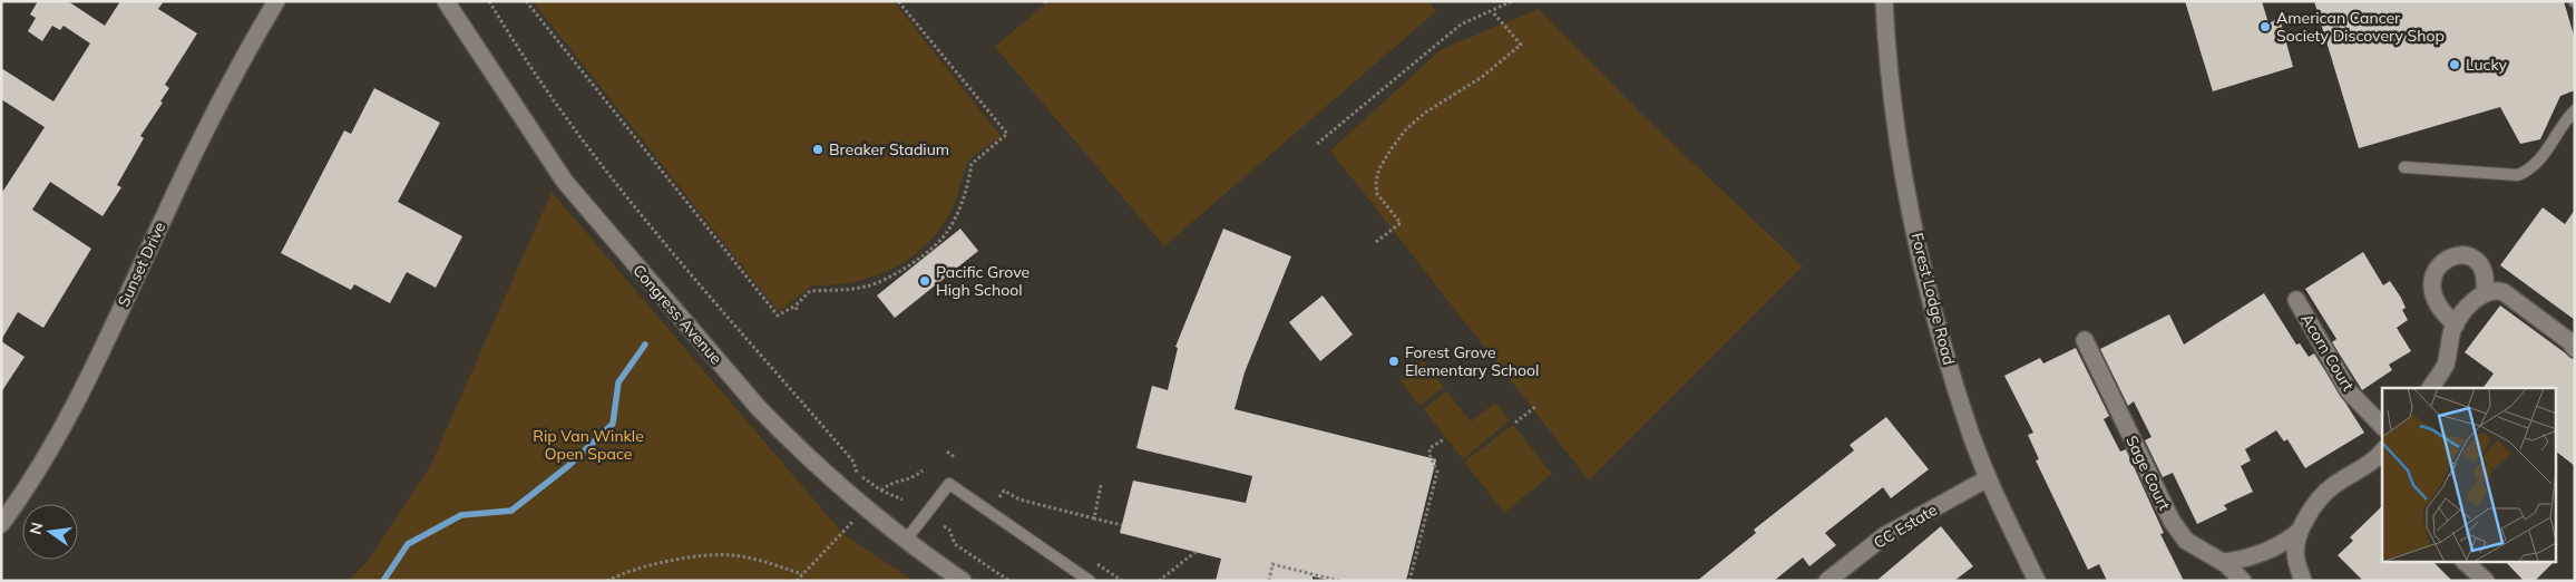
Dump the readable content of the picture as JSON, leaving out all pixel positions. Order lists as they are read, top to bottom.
{
  "streets": {
    "street": [
      "Sunset Drive",
      "Forest Lodge Road",
      "Congress Avenue",
      "Acorn Court",
      "Sage Court",
      "CC Estate"
    ]
  },
  "crossings": [
    ["Forest Lodge Road", "CC Estate"]
  ],
  "parks": ["Rip Van Winkle Open Space"],
  "places": [
    "American Cancer Society Discovery Shop",
    "Lucky",
    "Breaker Stadium",
    "Pacific Grove High School",
    "Forest Grove Elementary School"
  ],
  "north": "left"
}
